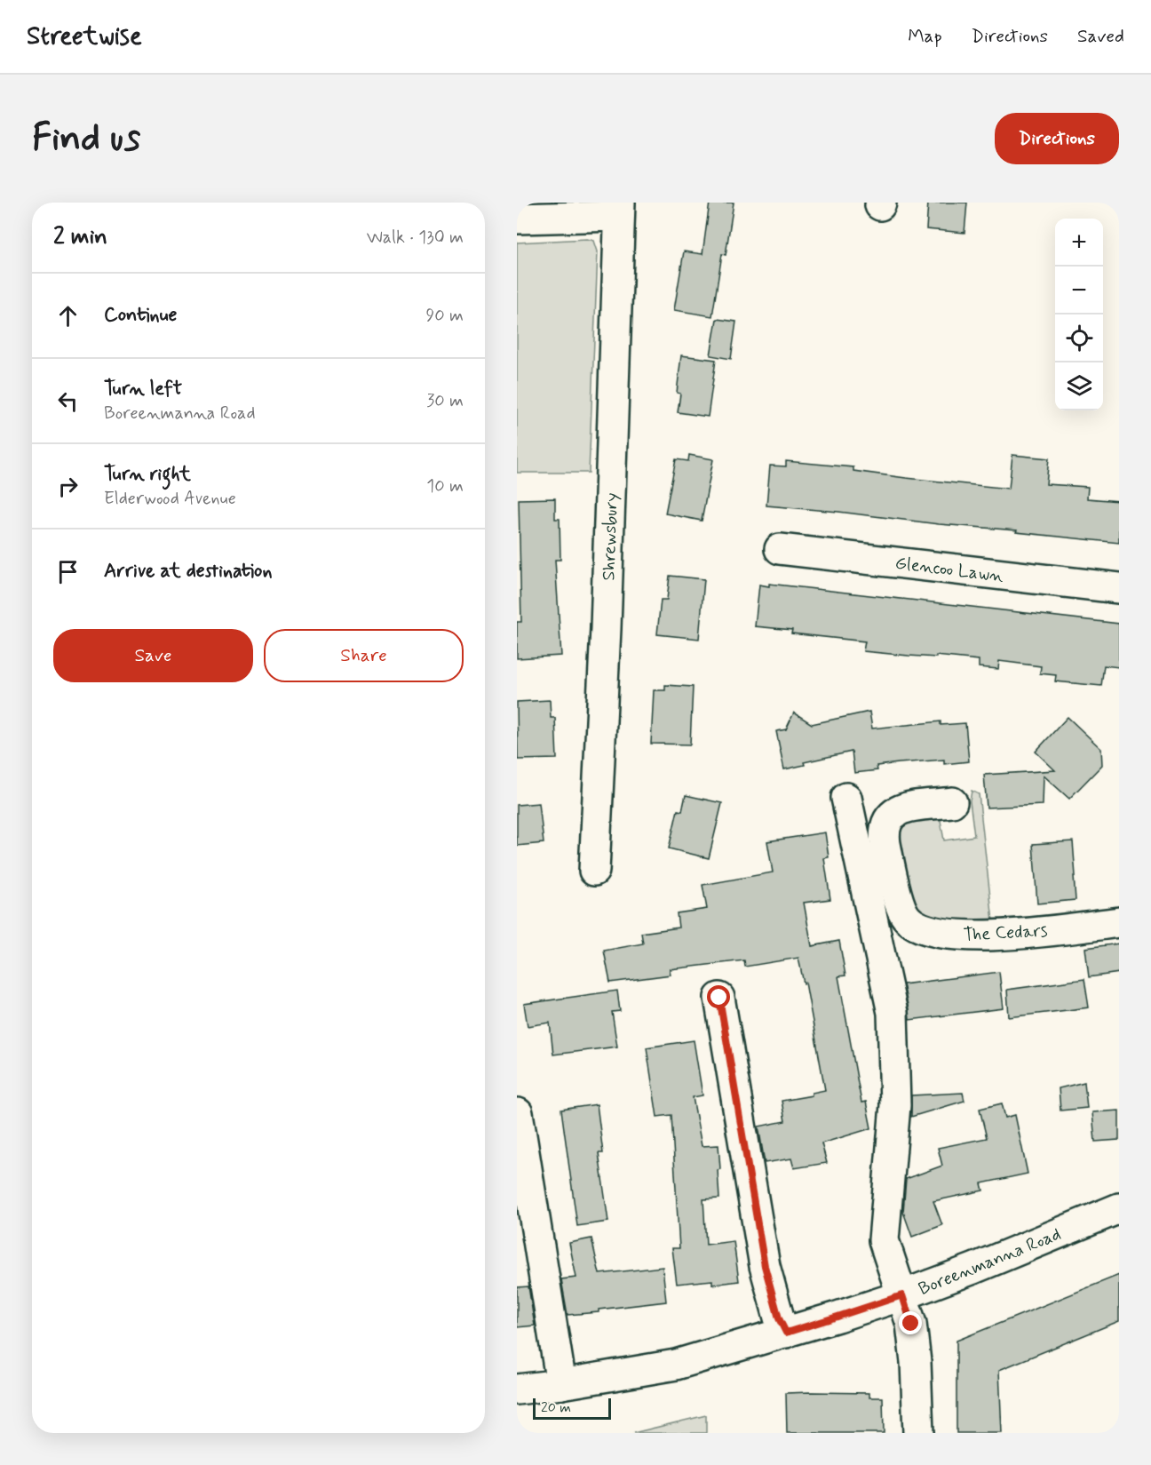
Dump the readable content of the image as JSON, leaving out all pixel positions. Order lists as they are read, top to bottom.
{
  "streets": {
    "street": [
      "Shrewsbury",
      "Glencoo Lawn",
      "The Cedars",
      "Boreenmanna Road"
    ]
  },
  "scale_bar": "20 m",
  "page": {
    "header": "Streetwise",
    "nav": ["Map", "Directions", "Saved"],
    "buttons": [
      "Directions",
      ["Save", "Share"]
    ],
    "title": "Find us",
    "heading": ["2 min", "Walk · 130 m"],
    "map_buttons": ["+", "−"],
    "list": [
      ["Continue", "90 m"],
      ["Turn left", "Boreenmanna Road", "30 m"],
      ["Turn right", "Elderwood Avenue", "10 m"],
      "Arrive at destination"
    ],
    "scale": "20 m"
  }
}
